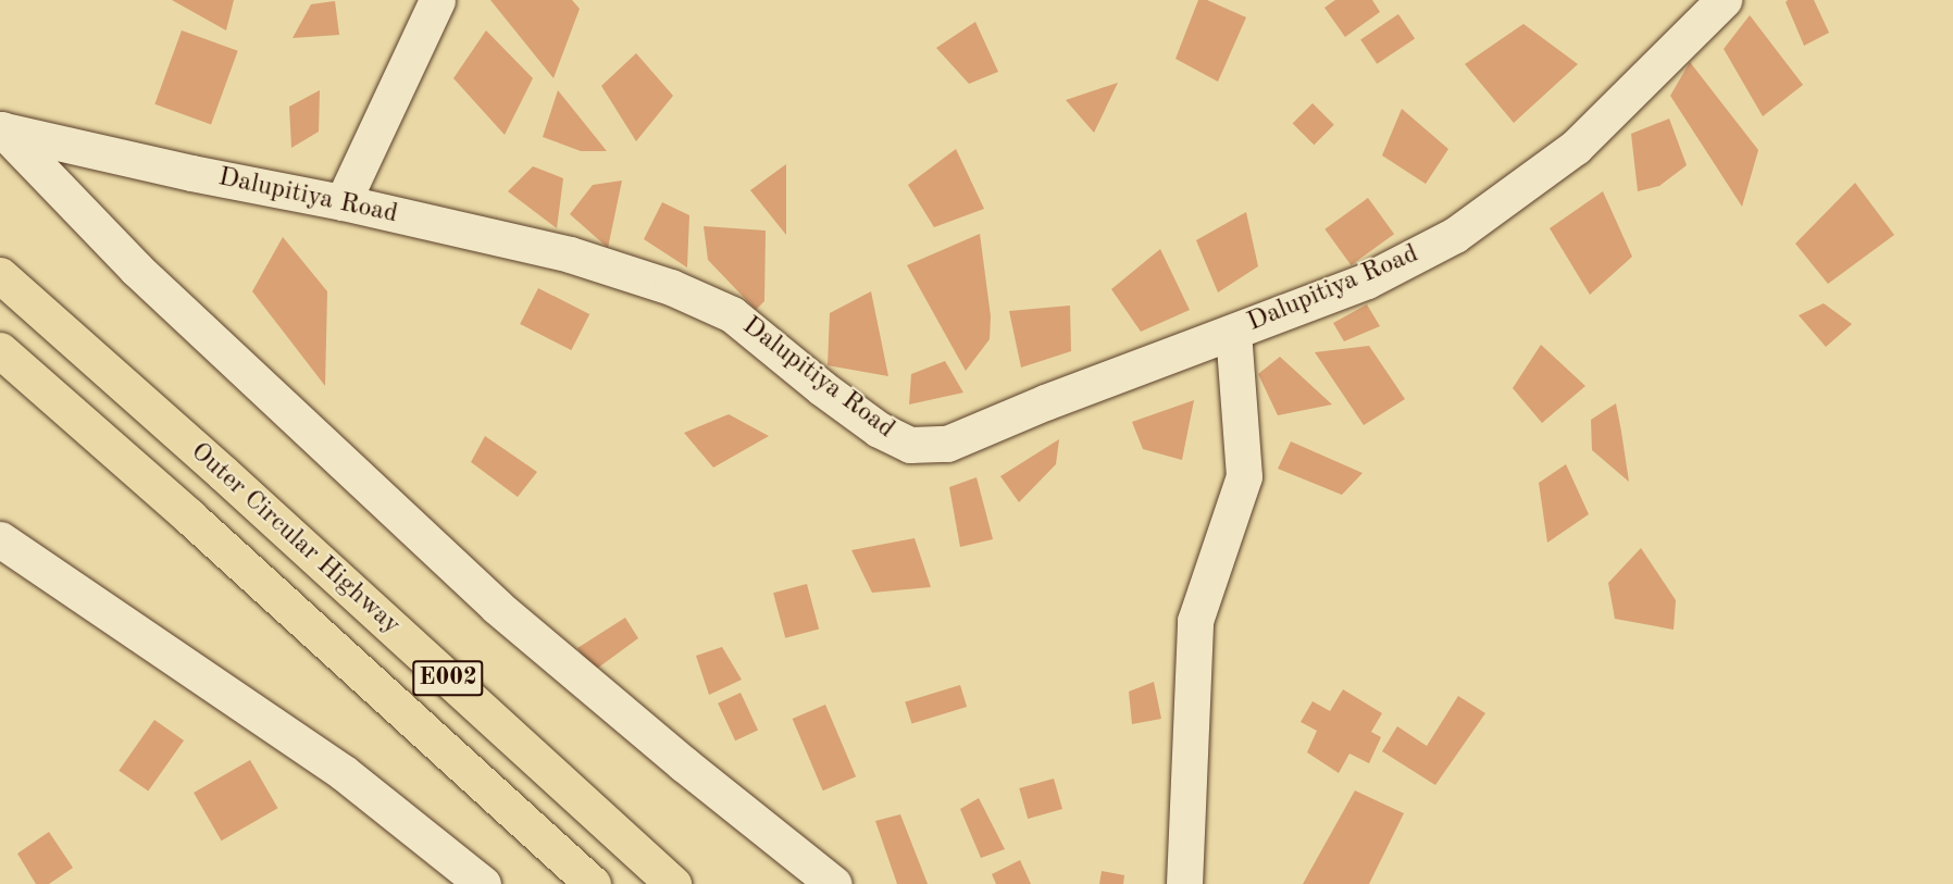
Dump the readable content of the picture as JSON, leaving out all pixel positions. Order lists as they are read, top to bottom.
{
  "streets": {
    "highway": ["Outer Circular Highway", "E002"],
    "street": ["Dalupitiya Road"]
  }
}
